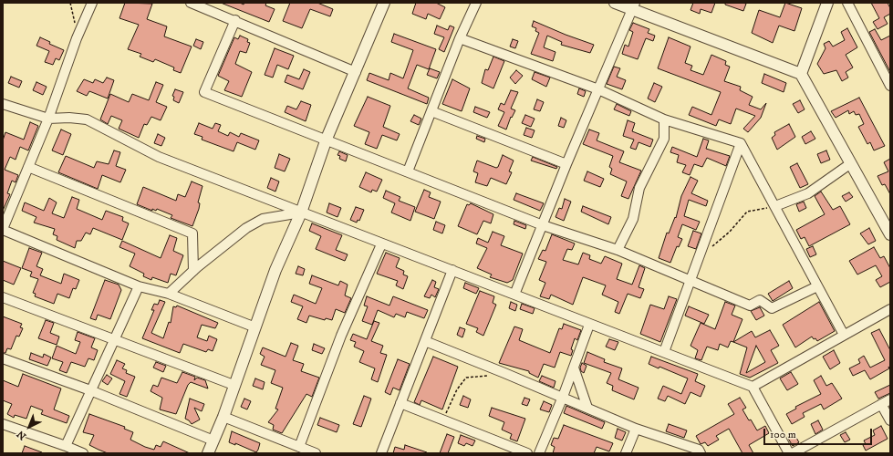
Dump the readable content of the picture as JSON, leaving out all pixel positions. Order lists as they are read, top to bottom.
{
  "scale_bar": "100 m",
  "north": "bottom left"
}
